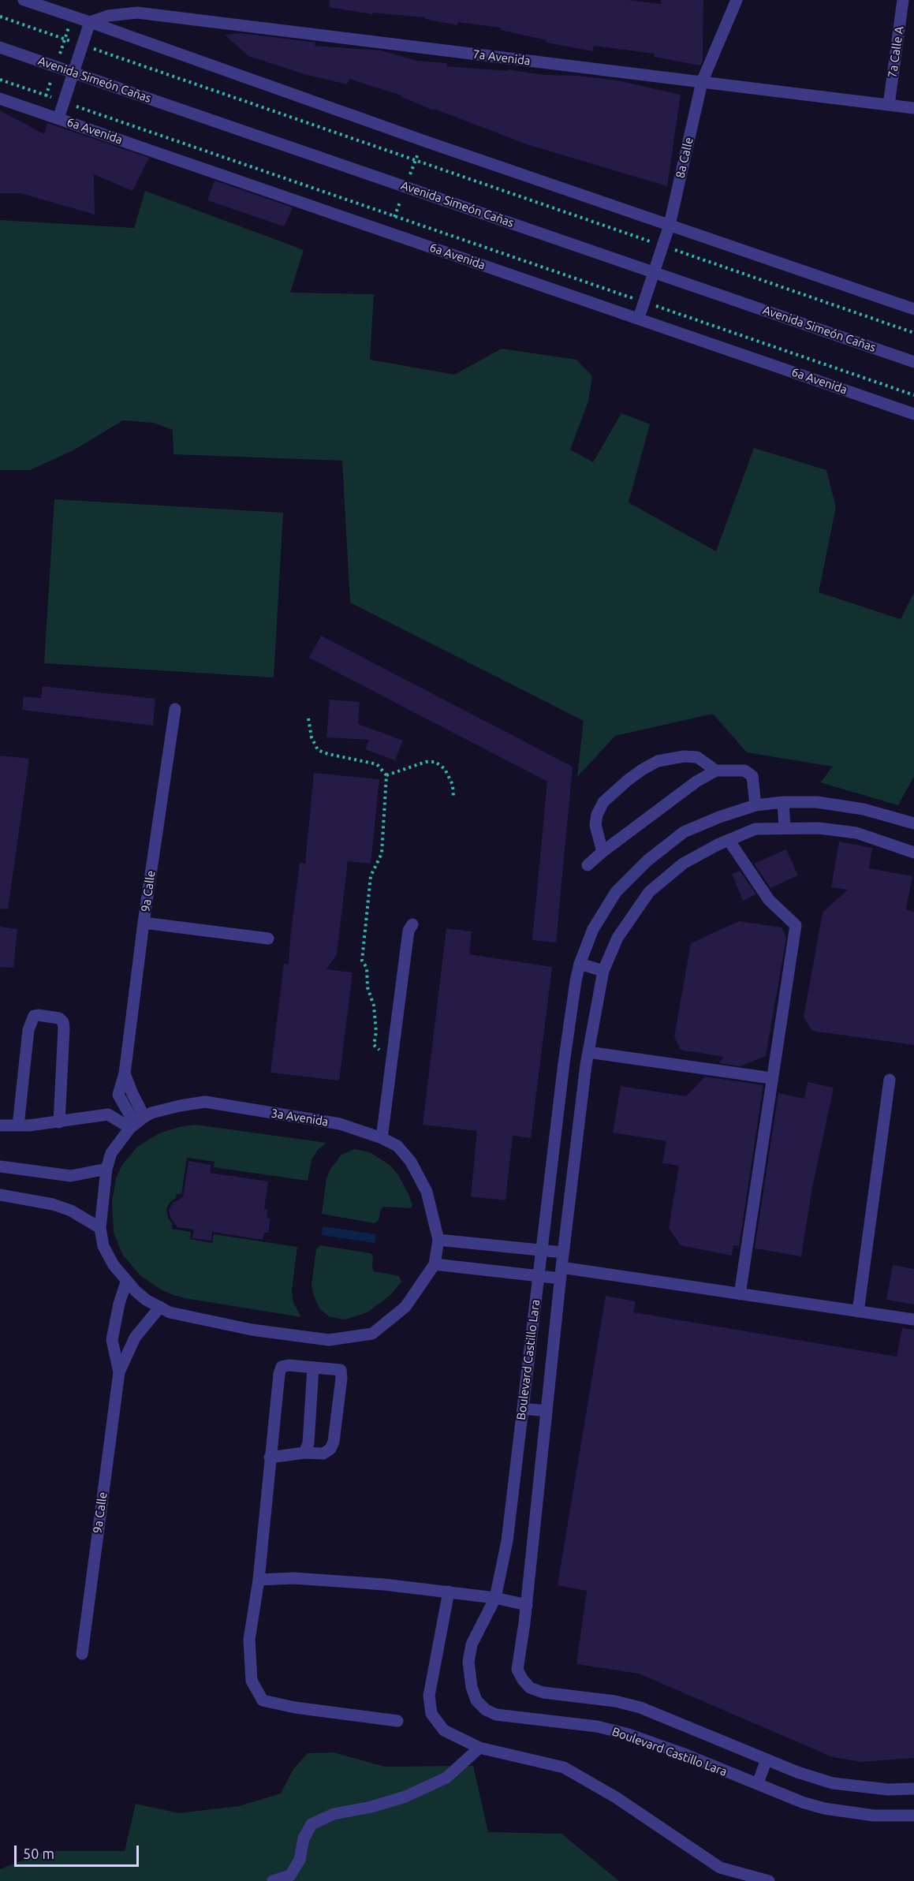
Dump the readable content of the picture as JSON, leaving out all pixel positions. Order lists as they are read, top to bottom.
{
  "streets": {
    "street": [
      "7a Calle A",
      "7a Avenida",
      "Avenida Simeón Cañas",
      "6a Avenida",
      "8a Calle",
      "9a Calle",
      "3a Avenida",
      "Boulevard Castillo Lara"
    ]
  },
  "crossings": [
    ["7a Calle A", "7a Avenida"],
    ["7a Avenida", "8a Calle"],
    ["Avenida Simeón Cañas", "8a Calle"],
    ["6a Avenida", "8a Calle"],
    ["9a Calle", "3a Avenida"]
  ],
  "scale_bar": "50 m"
}
